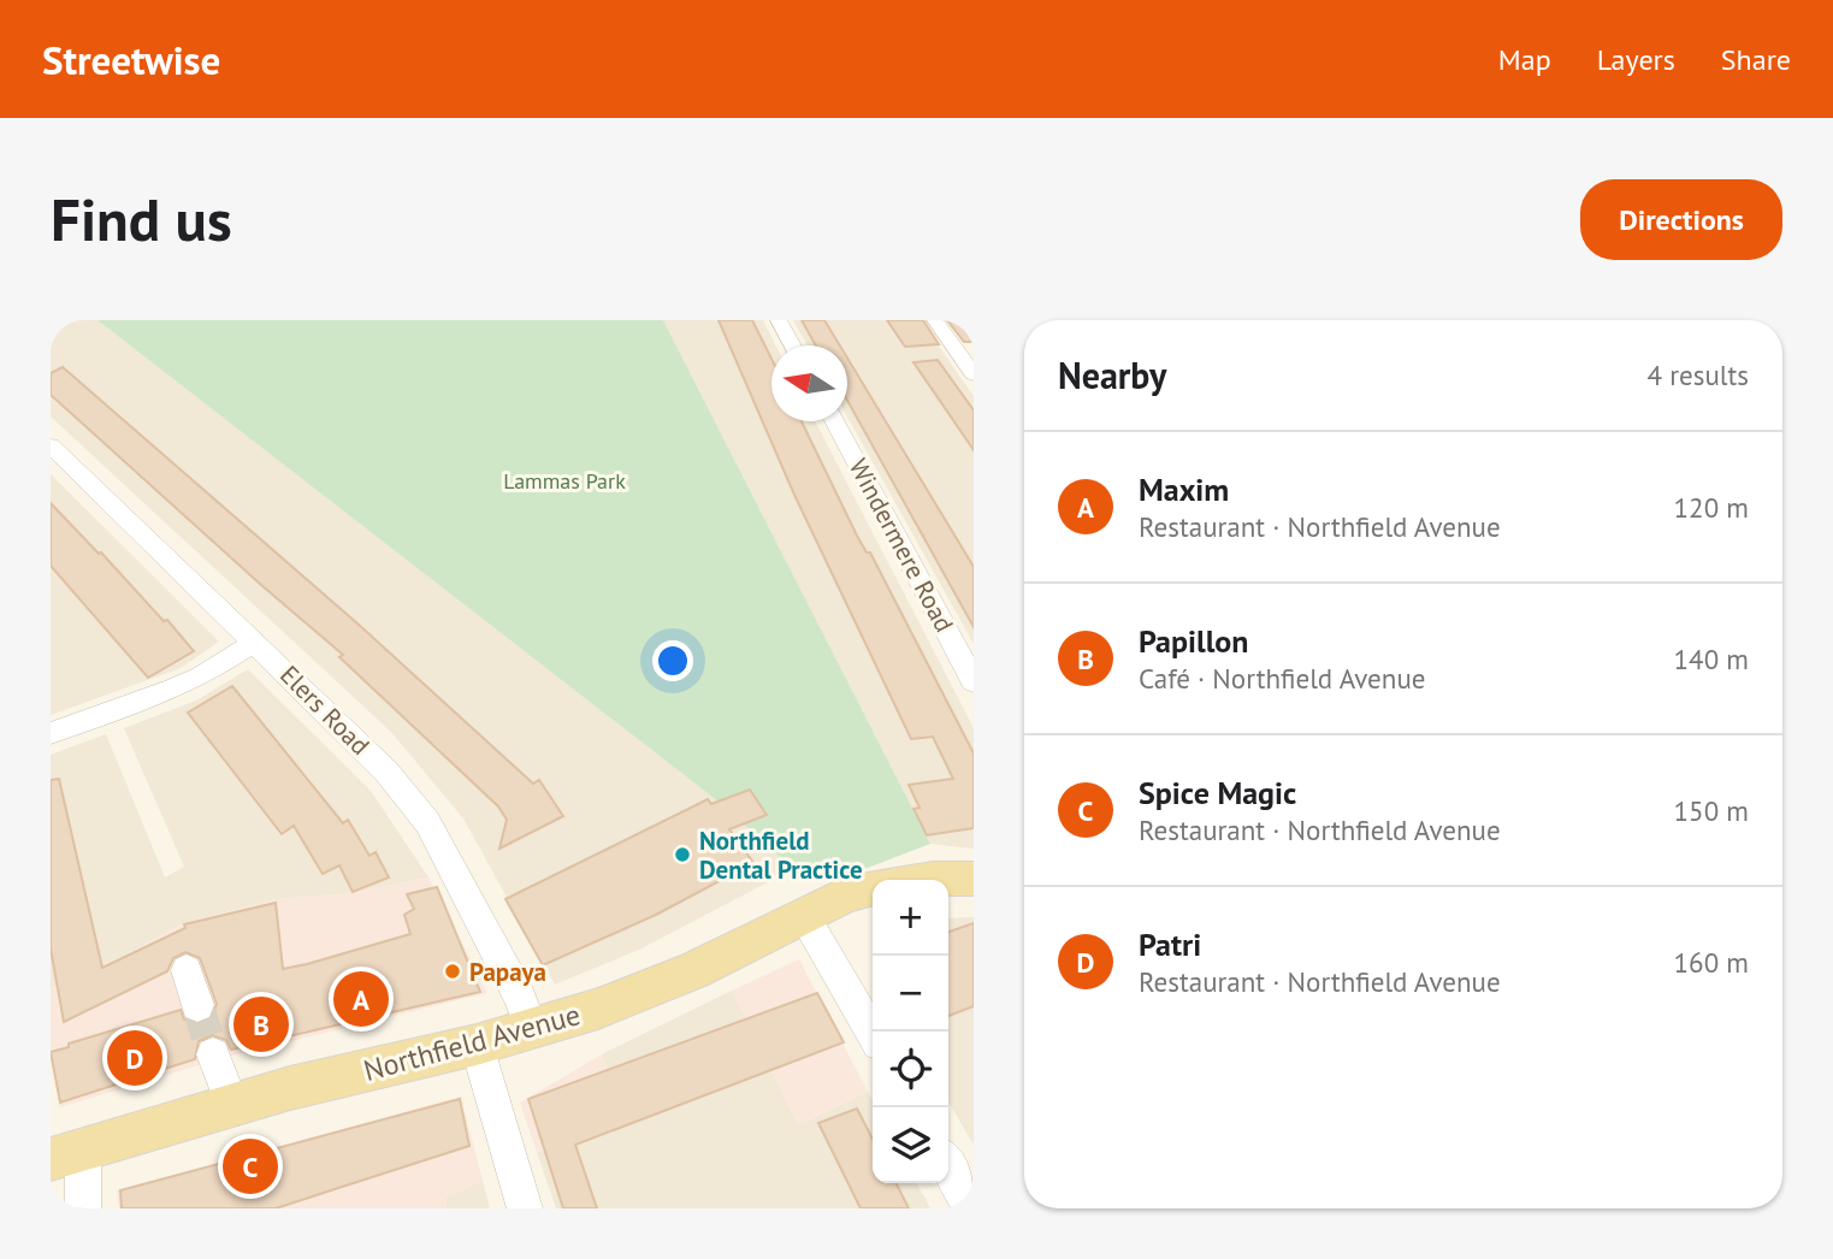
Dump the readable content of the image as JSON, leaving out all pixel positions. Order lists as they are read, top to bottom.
{
  "streets": {
    "main road": ["Northfield Avenue"],
    "street": ["Windermere Road", "Elers Road"]
  },
  "crossings": [
    ["Elers Road", "Northfield Avenue"]
  ],
  "parks": ["Lammas Park"],
  "places": ["Northfield Dental Practice", "Papaya"],
  "north": "left",
  "page": {
    "header": "Streetwise",
    "nav": ["Map", "Layers", "Share"],
    "buttons": "Directions",
    "title": "Find us",
    "heading": ["Nearby", "4 results"],
    "list": [
      {
        "mark": "A",
        "name": "Maxim",
        "note": "Restaurant · Northfield Avenue",
        "value": "120 m"
      },
      {
        "mark": "B",
        "name": "Papillon",
        "note": "Café · Northfield Avenue",
        "value": "140 m"
      },
      {
        "mark": "C",
        "name": "Spice Magic",
        "note": "Restaurant · Northfield Avenue",
        "value": "150 m"
      },
      {
        "mark": "D",
        "name": "Patri",
        "note": "Restaurant · Northfield Avenue",
        "value": "160 m"
      }
    ],
    "map_buttons": ["+", "−"],
    "pins": [
      "A",
      "B",
      "D",
      "C"
    ]
  }
}
